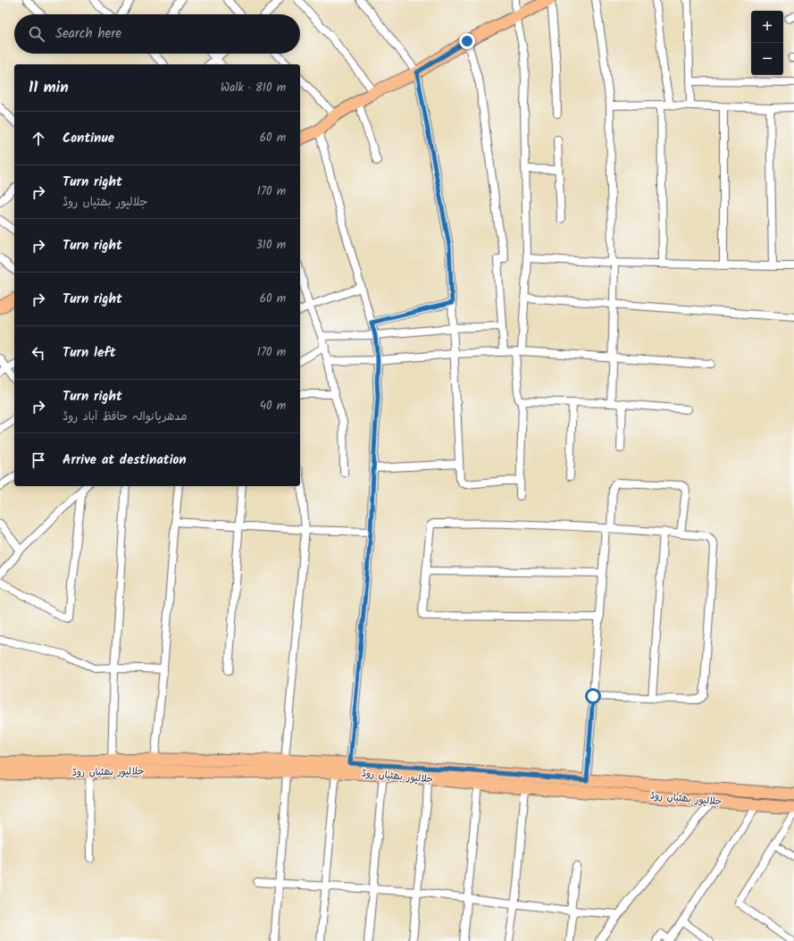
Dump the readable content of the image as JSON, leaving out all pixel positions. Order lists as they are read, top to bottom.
{
  "streets": {
    "main road": ["جلالپور بھٹیاں روڈ"]
  },
  "page": {
    "map_buttons": ["+", "−"],
    "search": "Search here",
    "heading": ["11 min", "Walk · 810 m"],
    "list": [
      ["Continue", "60 m"],
      ["Turn right", "جلالپور بھٹیاں روڈ", "170 m"],
      ["Turn right", "310 m"],
      ["Turn right", "60 m"],
      ["Turn left", "170 m"],
      ["Turn right", "مدھریانوالہ حافظ آباد روڈ", "40 m"],
      "Arrive at destination"
    ]
  }
}
